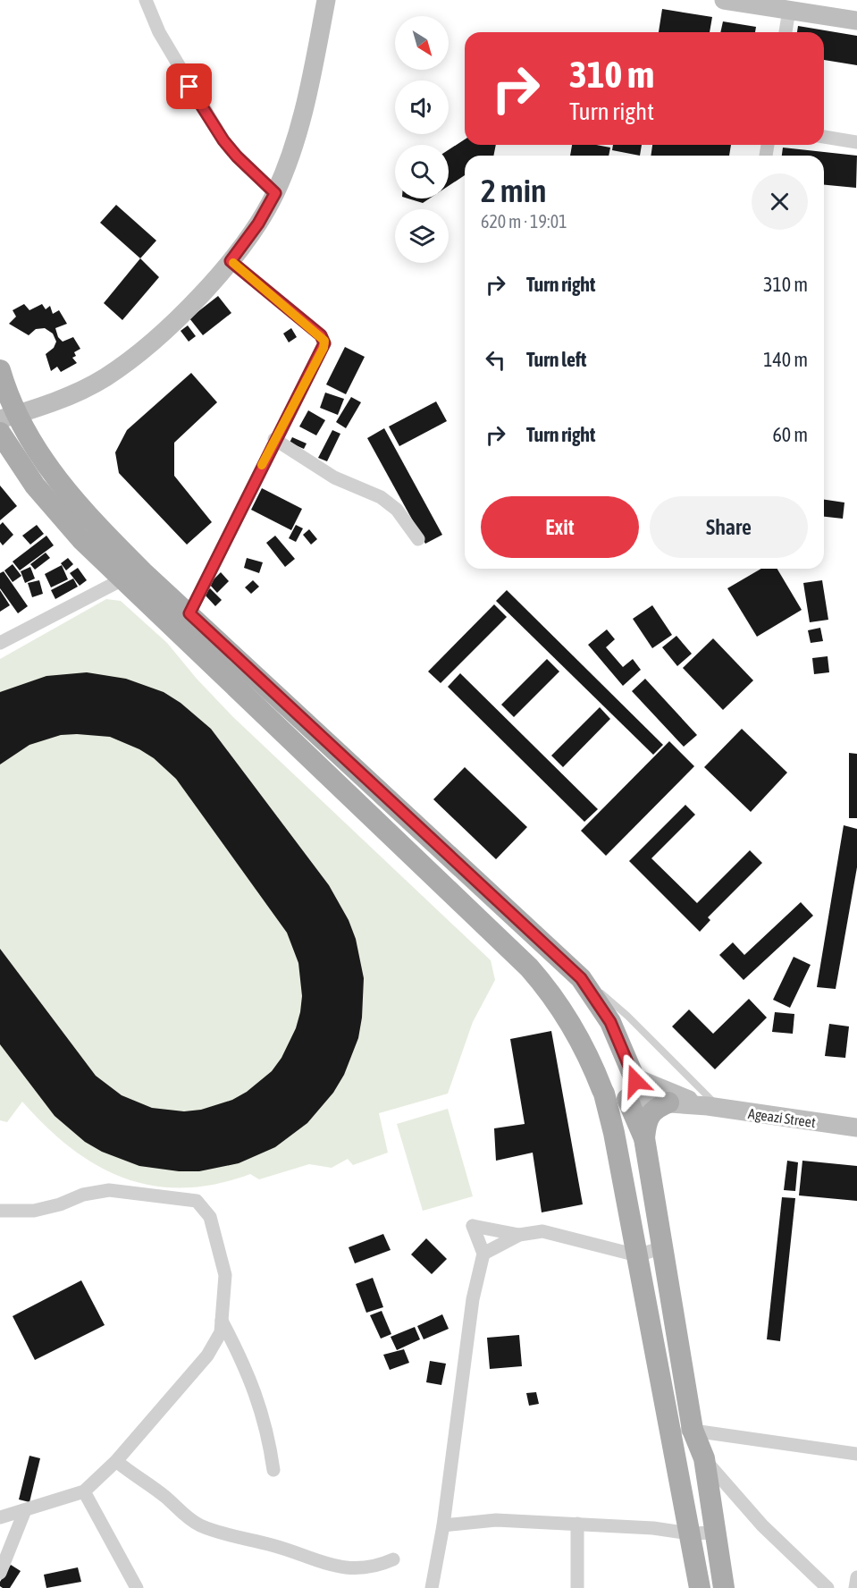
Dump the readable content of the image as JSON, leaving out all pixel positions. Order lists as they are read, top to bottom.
{
  "streets": {
    "street": ["Ageazi Street"]
  },
  "north": "bottom right",
  "page": {
    "turn": ["310 m", "Turn right"],
    "heading": ["2 min", "620 m · 19:01"],
    "list": [
      {
        "name": "Turn right",
        "value": "310 m"
      },
      {
        "name": "Turn left",
        "value": "140 m"
      },
      {
        "name": "Turn right",
        "value": "60 m"
      }
    ],
    "buttons": ["Exit", "Share"]
  }
}
